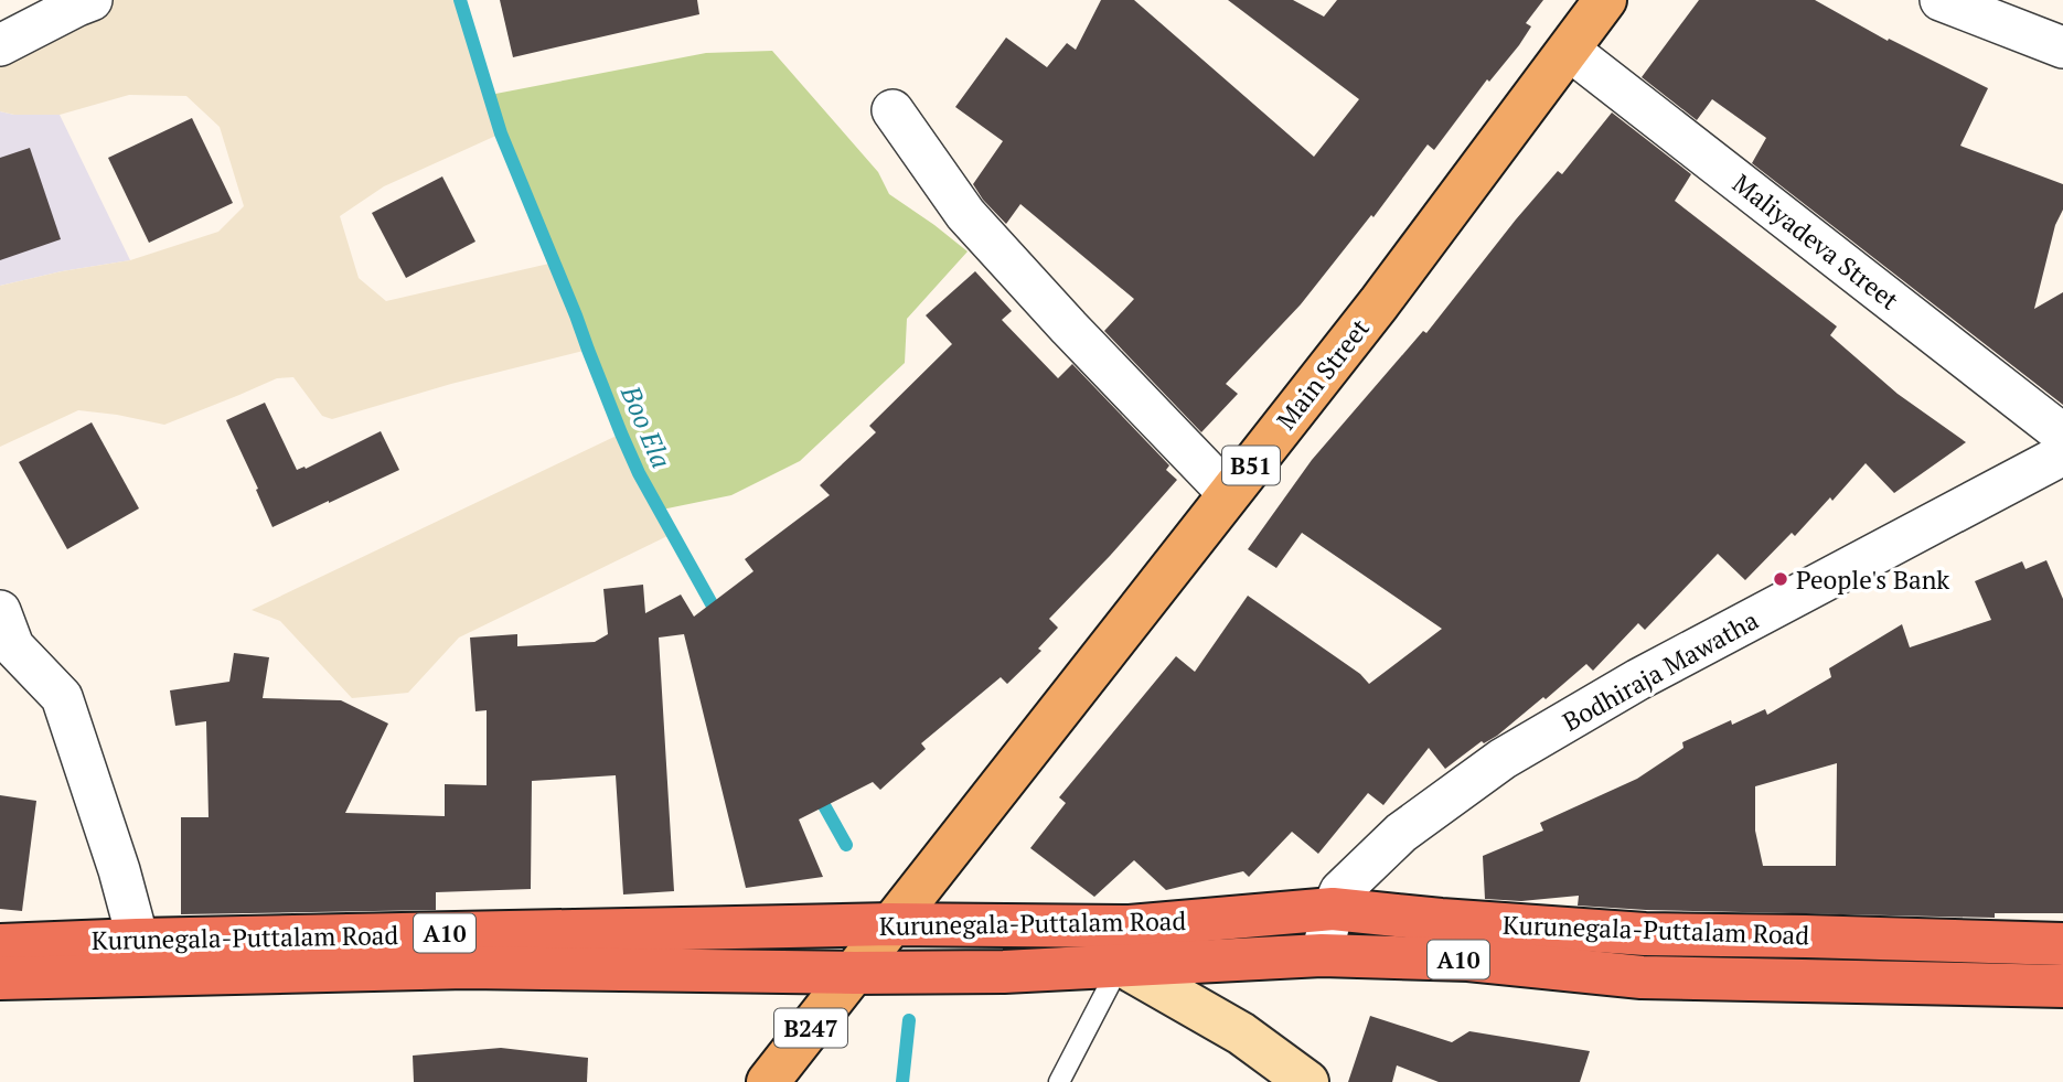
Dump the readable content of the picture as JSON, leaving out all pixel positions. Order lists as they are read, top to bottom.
{
  "streets": {
    "highway": ["Kurunegala-Puttalam Road", "A10"],
    "main road": ["Main Street", "B51", "B247"],
    "street": ["Maliyadeva Street", "Bodhiraja Mawatha"]
  },
  "crossings": [
    ["Maliyadeva Street", "Main Street"],
    ["Main Street", "Kurunegala-Puttalam Road"],
    ["Main Street", "B247"],
    ["Bodhiraja Mawatha", "Kurunegala-Puttalam Road"],
    ["Kurunegala-Puttalam Road", "B247"]
  ],
  "water": ["Boo Ela"],
  "places": ["People's Bank"]
}
